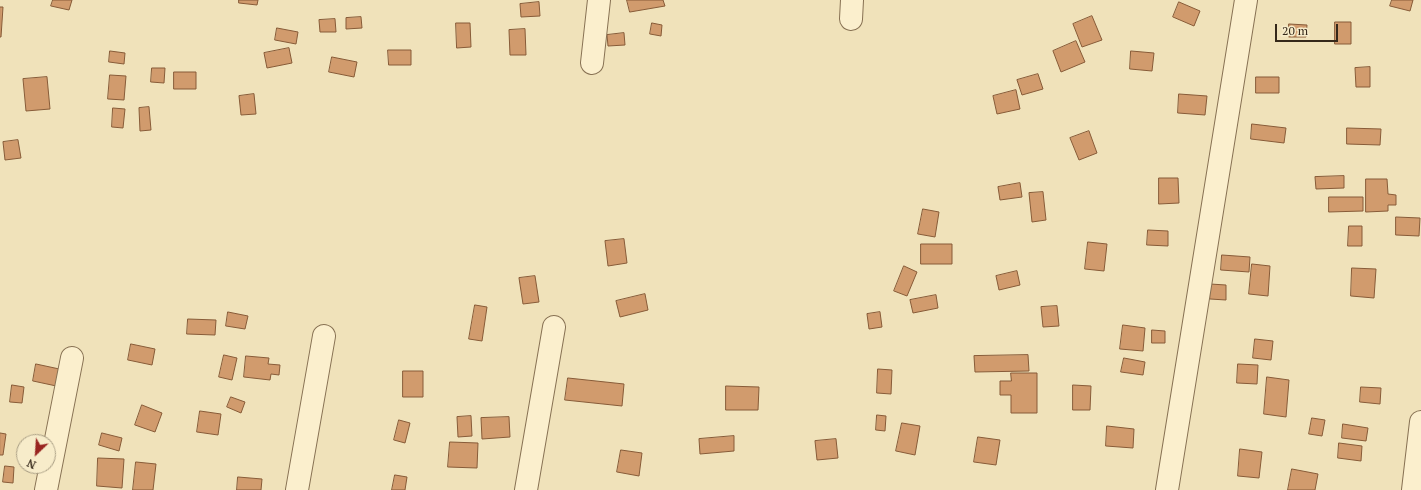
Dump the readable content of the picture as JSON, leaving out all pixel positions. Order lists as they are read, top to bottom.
{
  "scale_bar": "20 m",
  "north": "bottom left"
}
